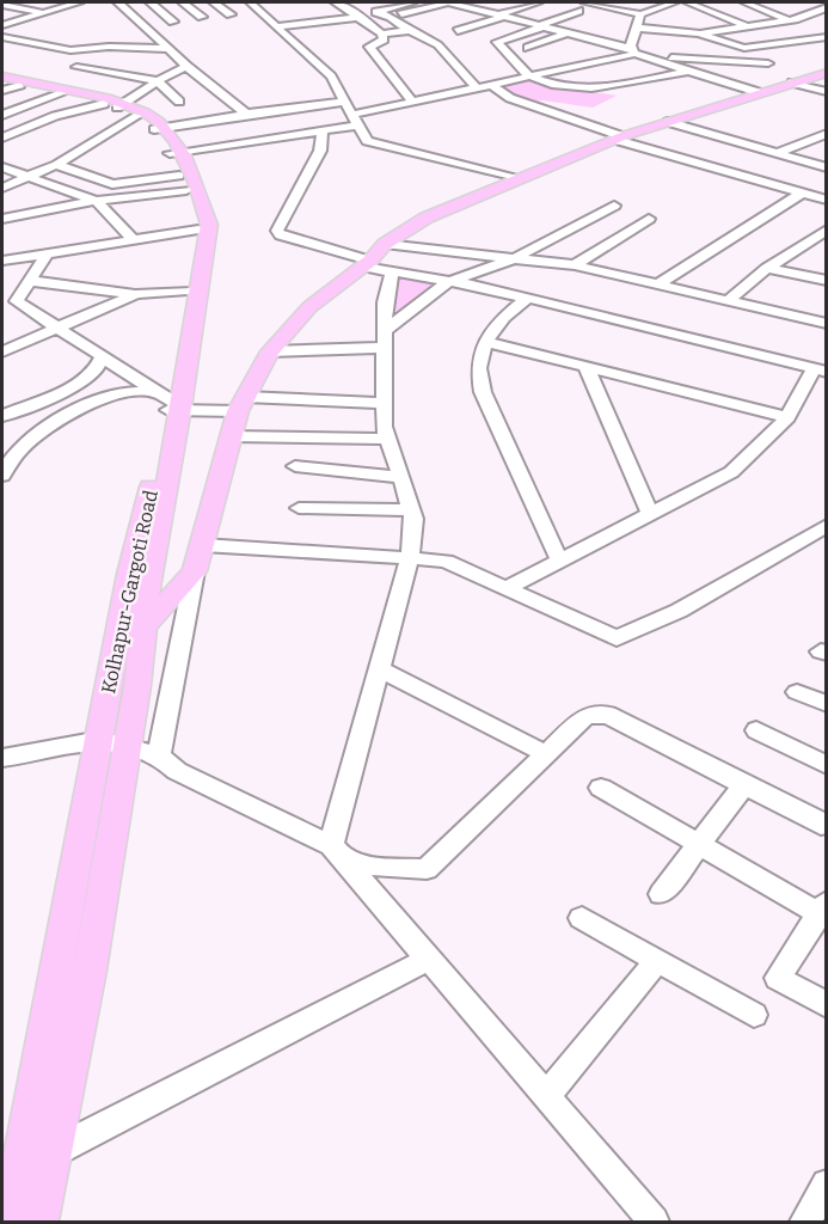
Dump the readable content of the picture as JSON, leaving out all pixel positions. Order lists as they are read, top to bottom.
{
  "streets": {
    "main road": ["Kolhapur-Gargoti Road"]
  }
}
